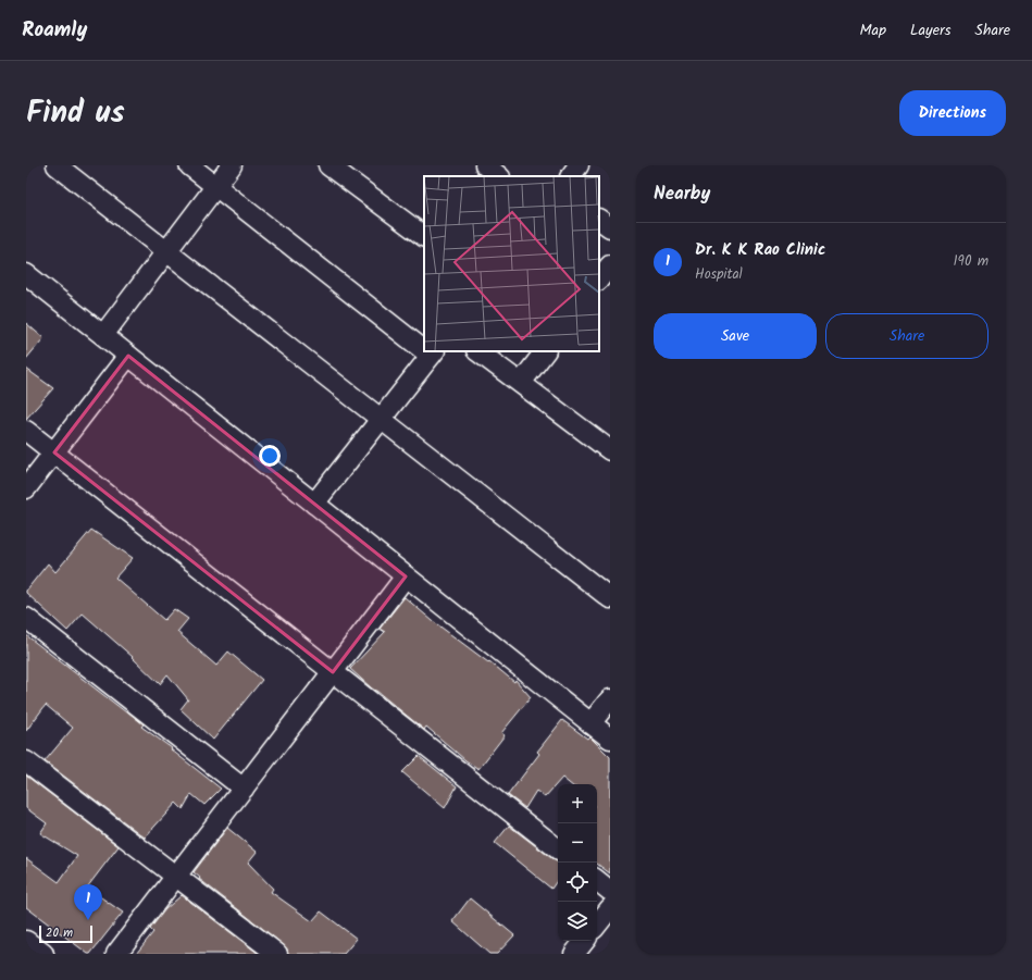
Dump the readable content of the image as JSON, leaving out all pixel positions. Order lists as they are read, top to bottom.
{
  "scale_bar": "20 m",
  "page": {
    "header": "Roamly",
    "nav": ["Map", "Layers", "Share"],
    "title": "Find us",
    "buttons": [
      "Directions",
      ["Save", "Share"]
    ],
    "heading": "Nearby",
    "list": [
      {
        "mark": "1",
        "name": "Dr. K K Rao Clinic",
        "note": "Hospital",
        "value": "190 m"
      }
    ],
    "map_buttons": ["+", "−"],
    "pins": "1",
    "scale": "20 m"
  }
}
